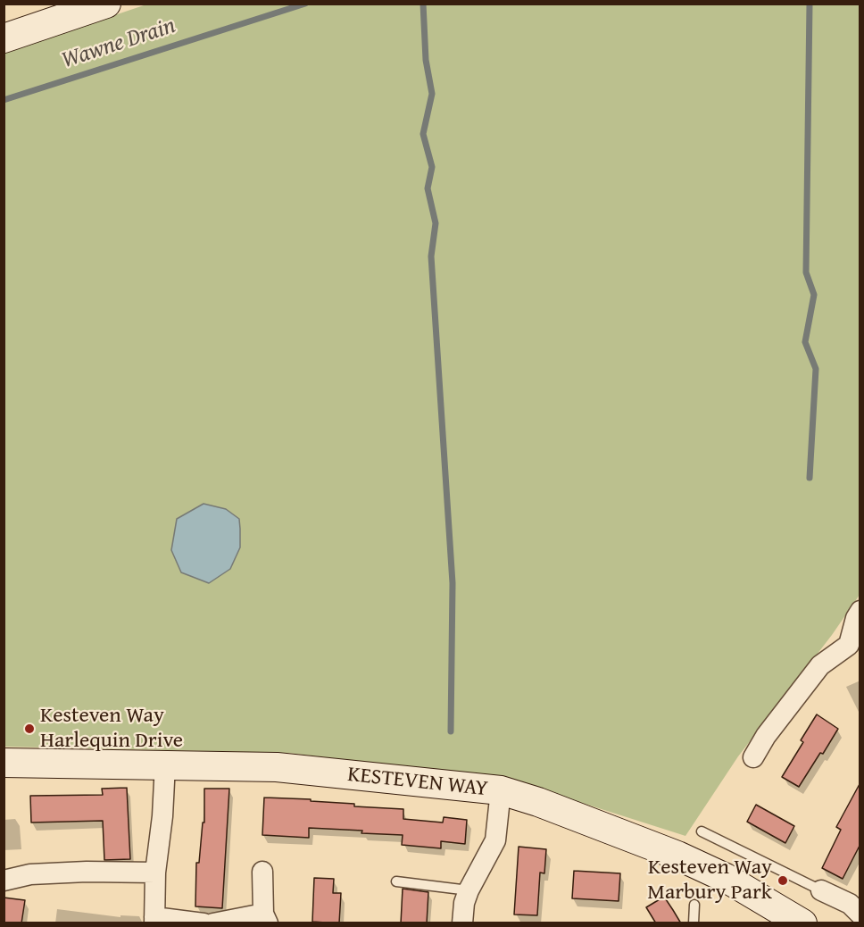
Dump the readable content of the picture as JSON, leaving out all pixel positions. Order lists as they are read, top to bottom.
{
  "streets": {
    "street": ["KESTEVEN WAY"]
  },
  "water": ["Wawne Drain"],
  "places": ["Kesteven Way Harlequin Drive", "Kesteven Way Marbury Park"]
}
